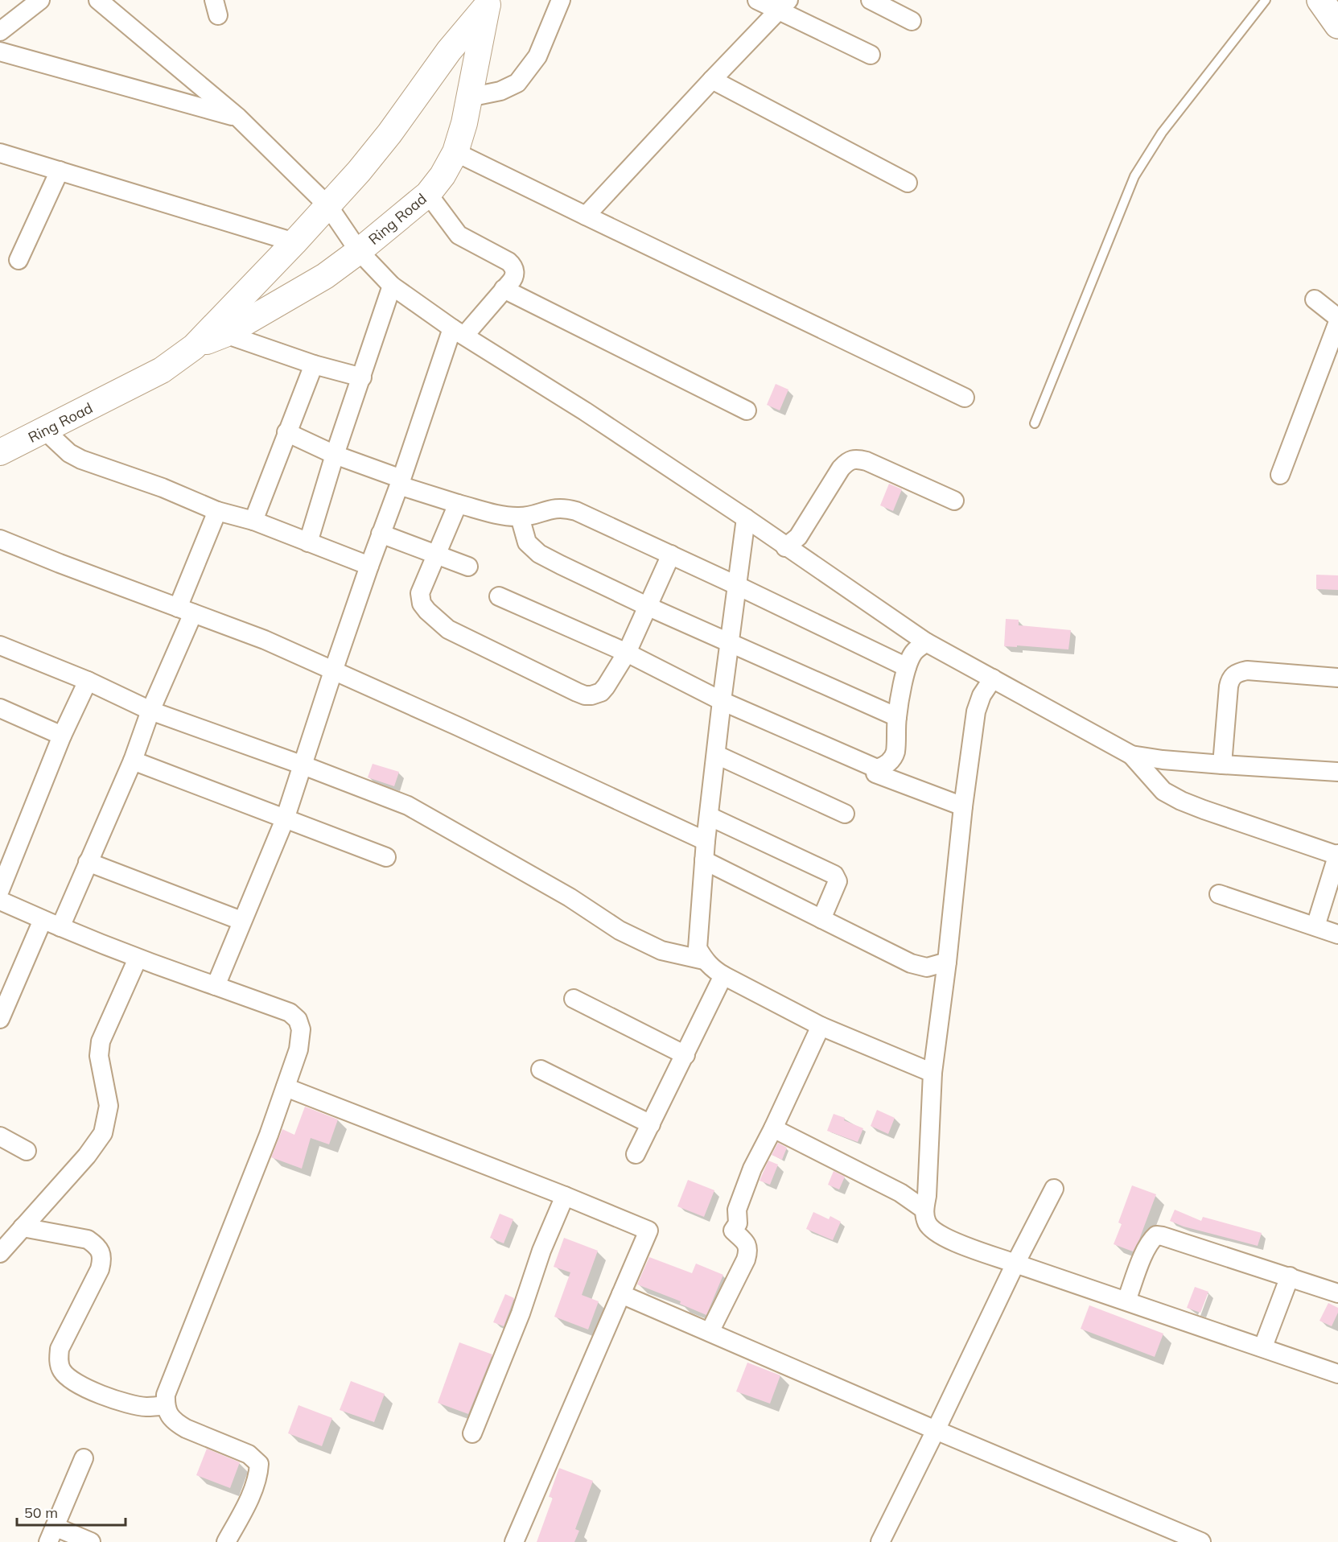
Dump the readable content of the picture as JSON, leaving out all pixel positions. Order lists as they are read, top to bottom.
{
  "streets": {
    "main road": ["Ring Road"]
  },
  "scale_bar": "50 m"
}
